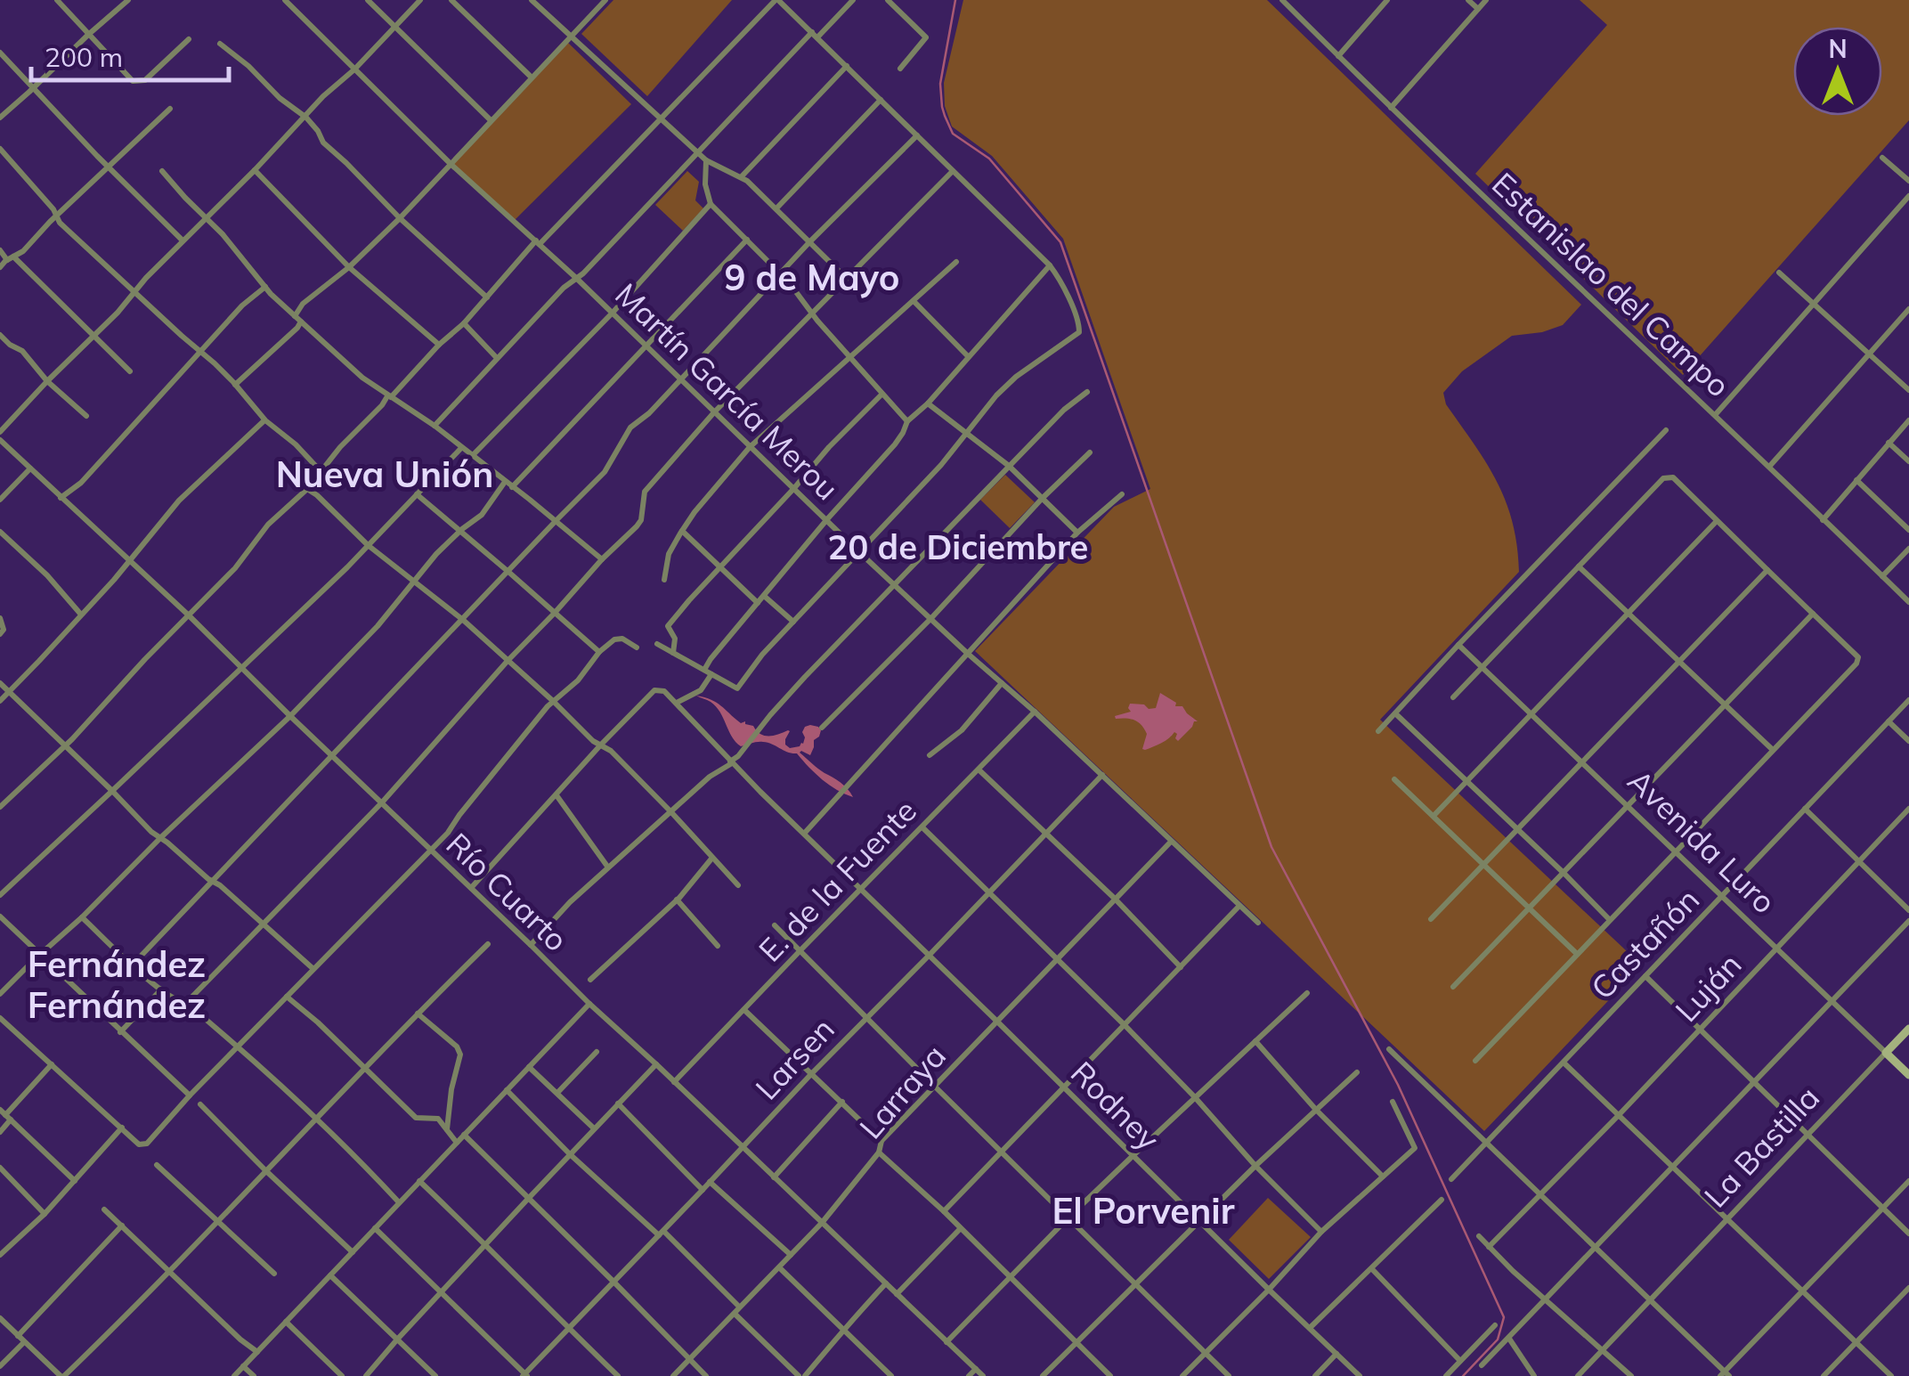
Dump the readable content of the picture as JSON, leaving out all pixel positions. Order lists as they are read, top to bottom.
{
  "streets": {
    "street": [
      "Estanislao del Campo",
      "Martín García Merou",
      "Avenida Luro",
      "E. de la Fuente",
      "Río Cuarto",
      "Castañón",
      "Luján",
      "Larsen",
      "Larraya",
      "Rodney",
      "La Bastilla"
    ]
  },
  "crossings": [
    ["Martín García Merou", "E. de la Fuente"],
    ["Martín García Merou", "Larsen"],
    ["Martín García Merou", "Larraya"],
    ["Avenida Luro", "Castañón"],
    ["Avenida Luro", "Luján"],
    ["Avenida Luro", "La Bastilla"],
    ["E. de la Fuente", "Río Cuarto"],
    ["E. de la Fuente", "Rodney"],
    ["Río Cuarto", "Larsen"],
    ["Río Cuarto", "Larraya"],
    ["Larsen", "Rodney"],
    ["Larraya", "Rodney"]
  ],
  "districts": [
    "9 de Mayo",
    "Nueva Unión",
    "20 de Diciembre",
    "Fernández Fernández",
    "El Porvenir"
  ],
  "scale_bar": "200 m",
  "north": "top"
}
